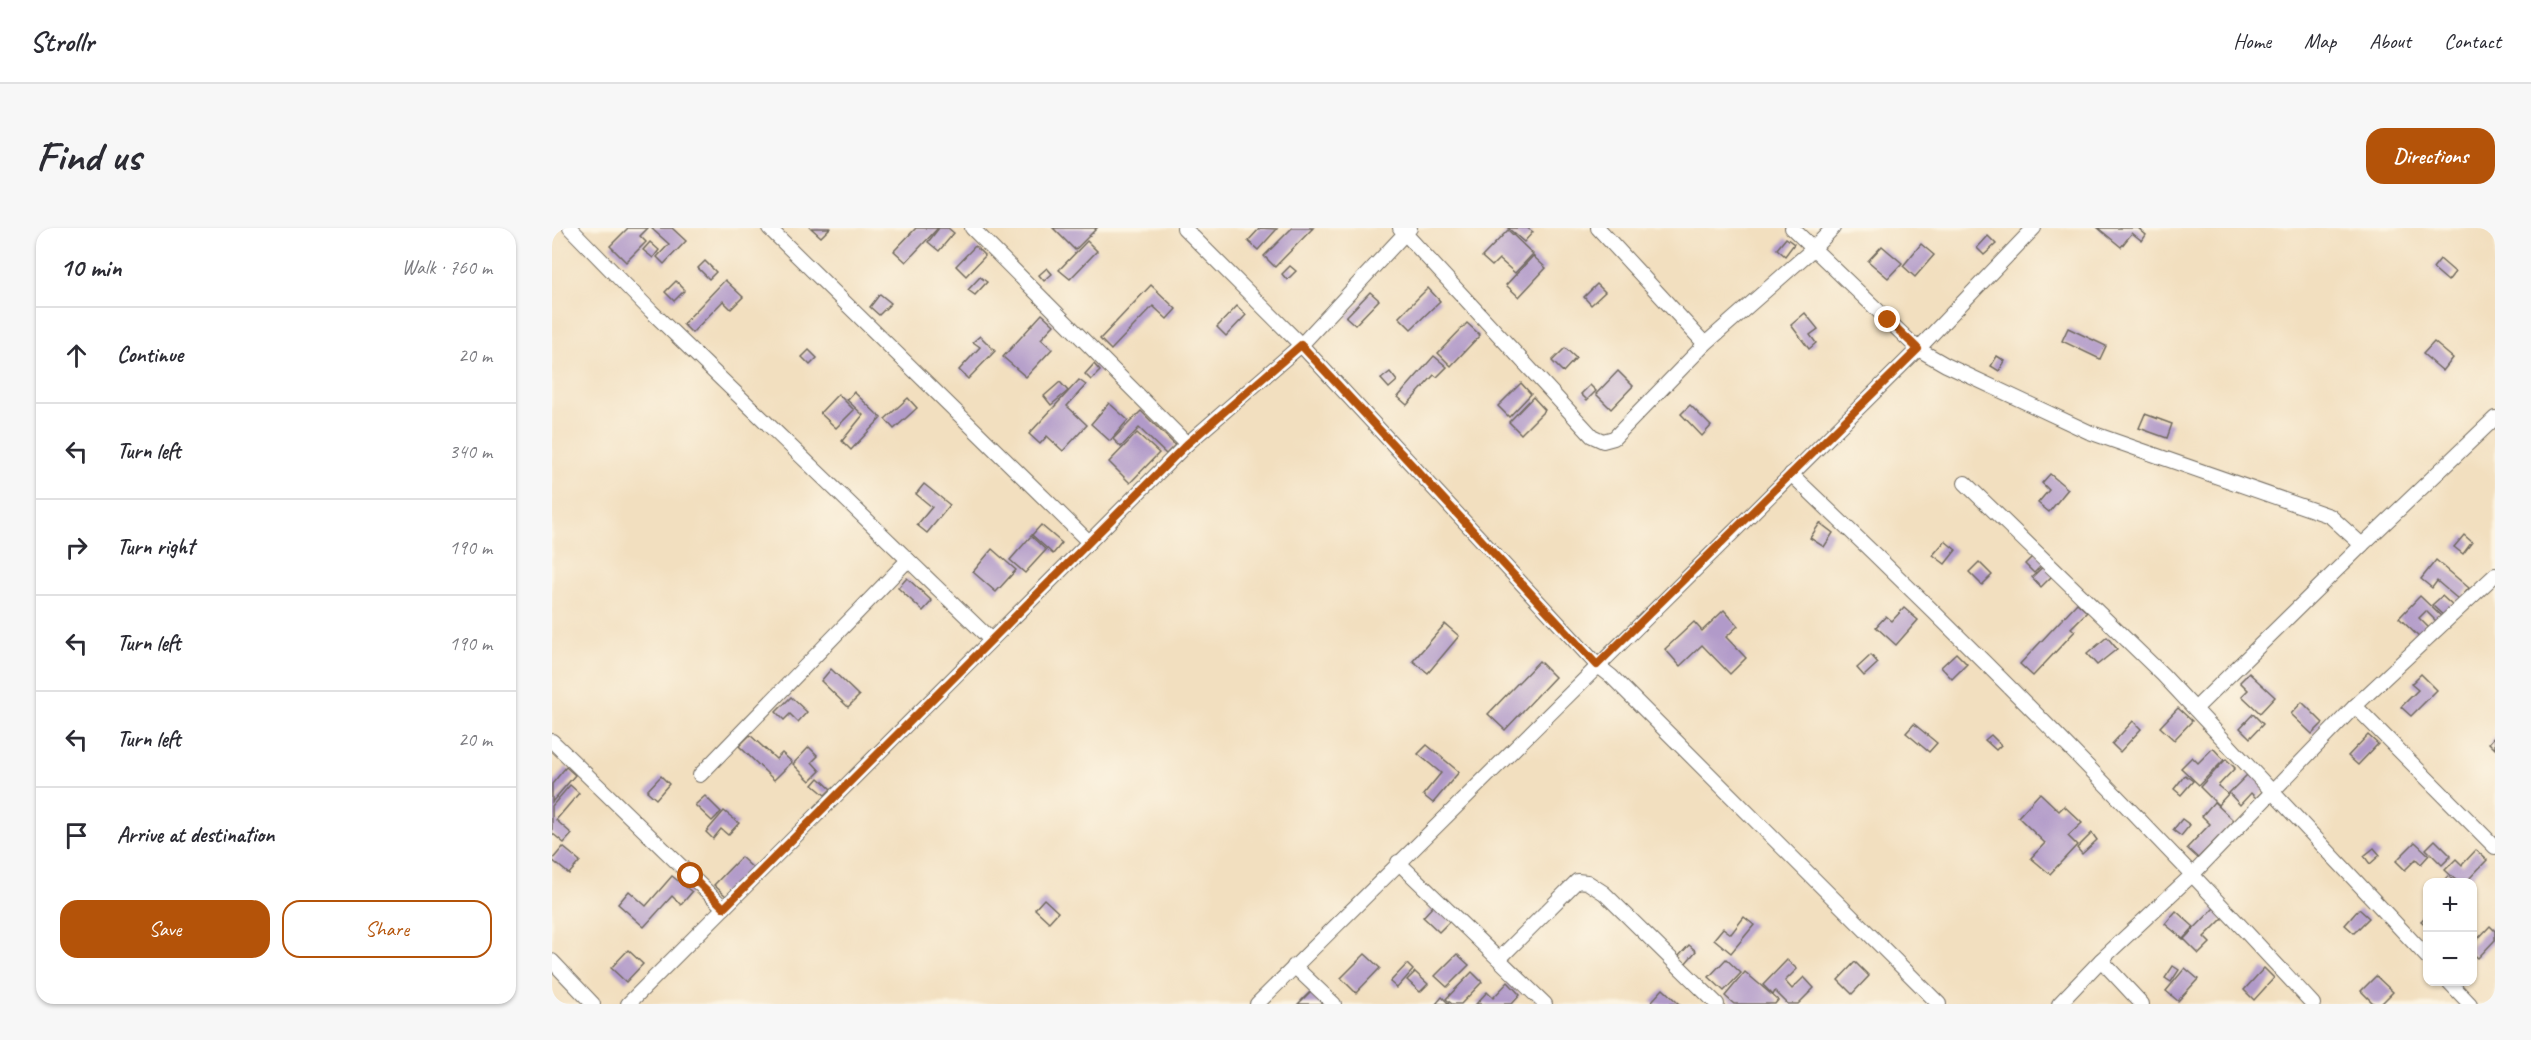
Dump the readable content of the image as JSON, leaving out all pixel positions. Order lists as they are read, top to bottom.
{
  "page": {
    "header": "Strollr",
    "nav": [
      "Home",
      "Map",
      "About",
      "Contact"
    ],
    "buttons": [
      "Directions",
      ["Save", "Share"]
    ],
    "title": "Find us",
    "heading": ["10 min", "Walk · 760 m"],
    "list": [
      ["Continue", "20 m"],
      ["Turn left", "340 m"],
      ["Turn right", "190 m"],
      ["Turn left", "190 m"],
      ["Turn left", "20 m"],
      "Arrive at destination"
    ],
    "map_buttons": ["+", "−"]
  }
}
